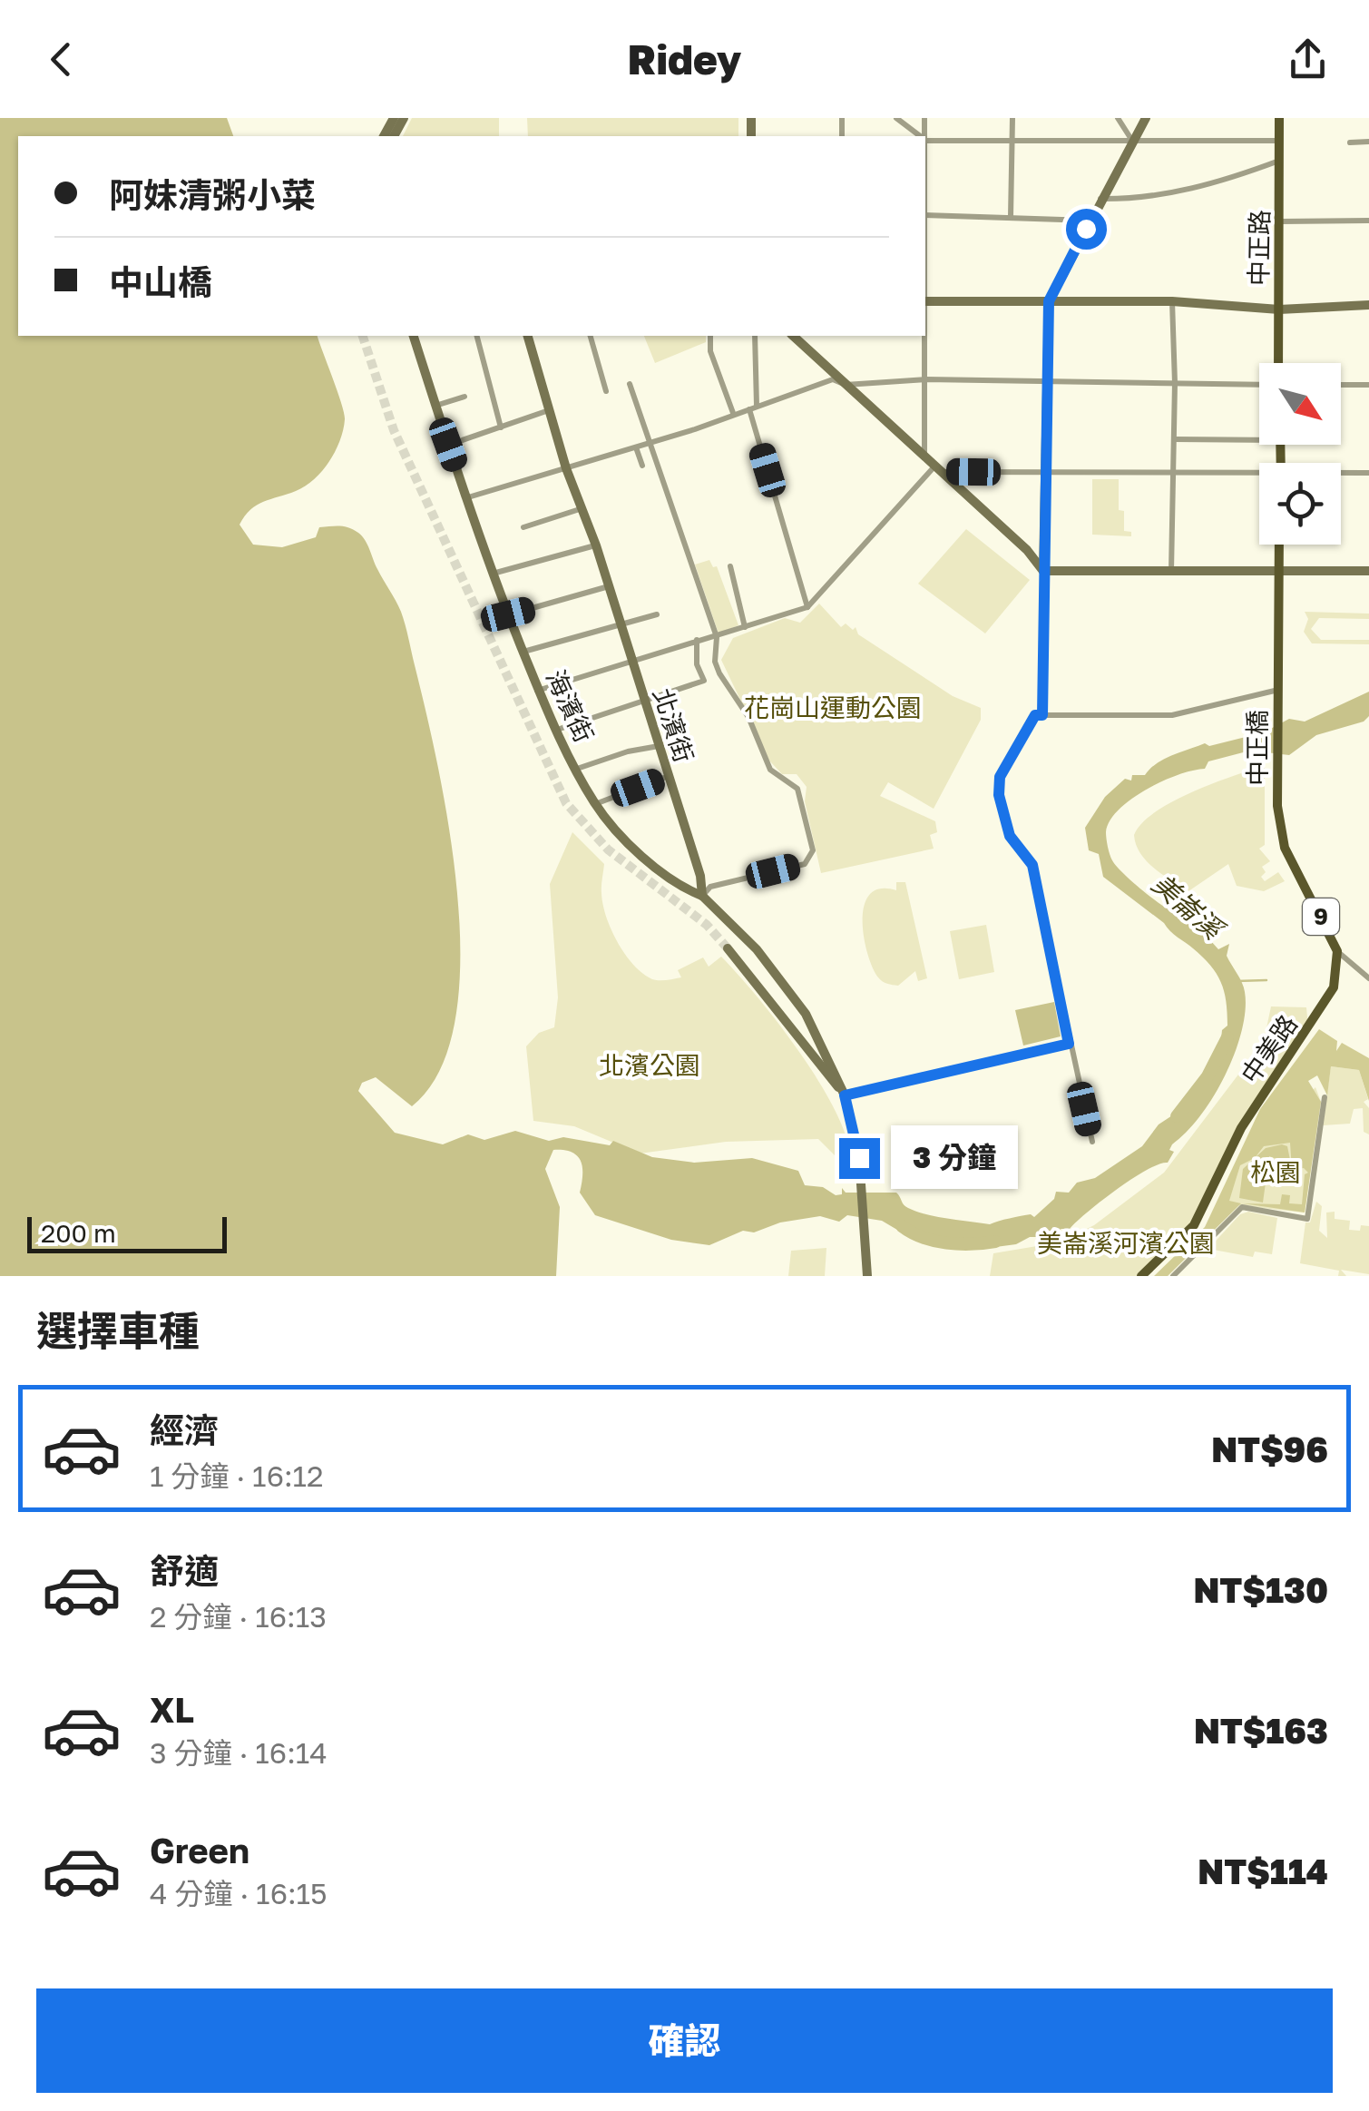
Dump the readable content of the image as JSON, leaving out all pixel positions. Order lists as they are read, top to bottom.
{
  "streets": {
    "main road": [
      "中正路",
      "中正橋",
      "9",
      "中美路"
    ],
    "street": ["海濱街", "北濱街"]
  },
  "crossings": [
    ["海濱街", "北濱街"],
    ["中正橋", "9"],
    ["中正橋", "中美路"]
  ],
  "water": ["美崙溪"],
  "parks": [
    "花崗山運動公園",
    "北濱公園",
    "松園",
    "美崙溪河濱公園"
  ],
  "scale_bar": "200 m",
  "north": "bottom right",
  "page": {
    "header": "Ridey",
    "banner": ["阿妹清粥小菜", "中山橋"],
    "bubble": "3 分鐘",
    "scale": "200 m",
    "heading": "選擇車種",
    "list": [
      {
        "name": "經濟",
        "note": "1 分鐘 · 16:12",
        "value": "NT$96"
      },
      {
        "name": "舒適",
        "note": "2 分鐘 · 16:13",
        "value": "NT$130"
      },
      {
        "name": "XL",
        "note": "3 分鐘 · 16:14",
        "value": "NT$163"
      },
      {
        "name": "Green",
        "note": "4 分鐘 · 16:15",
        "value": "NT$114"
      }
    ],
    "buttons": "確認"
  }
}
